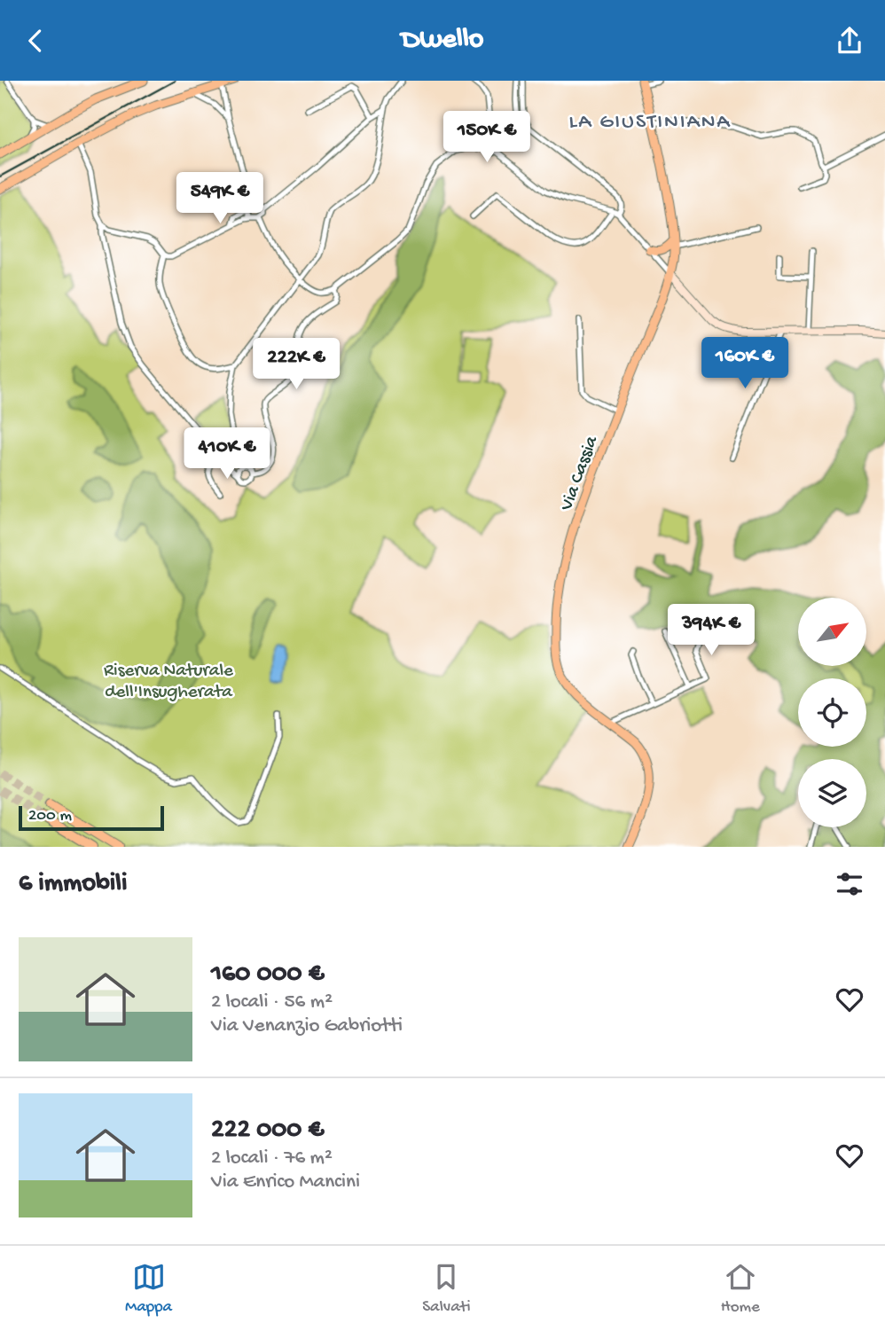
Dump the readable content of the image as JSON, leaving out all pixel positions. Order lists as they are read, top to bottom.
{
  "streets": {
    "main road": ["Via Cassia"]
  },
  "districts": ["LA GIUSTINIANA"],
  "parks": ["Riserva Naturale dell'Insugherata"],
  "scale_bar": "200 m",
  "north": "top right",
  "page": {
    "header": "Dwello",
    "price": [
      "150K €",
      "549K €",
      "160K €",
      "222K €",
      "410K €",
      "394K €"
    ],
    "scale": "200 m",
    "heading": "6 immobili",
    "list": [
      {
        "name": "160 000 €",
        "note": "2 locali · 56 m² · Via Venanzio Gabriotti"
      },
      {
        "name": "222 000 €",
        "note": "2 locali · 76 m² · Via Enrico Mancini"
      }
    ],
    "tabs": ["Mappa", "Salvati", "Home"]
  }
}
